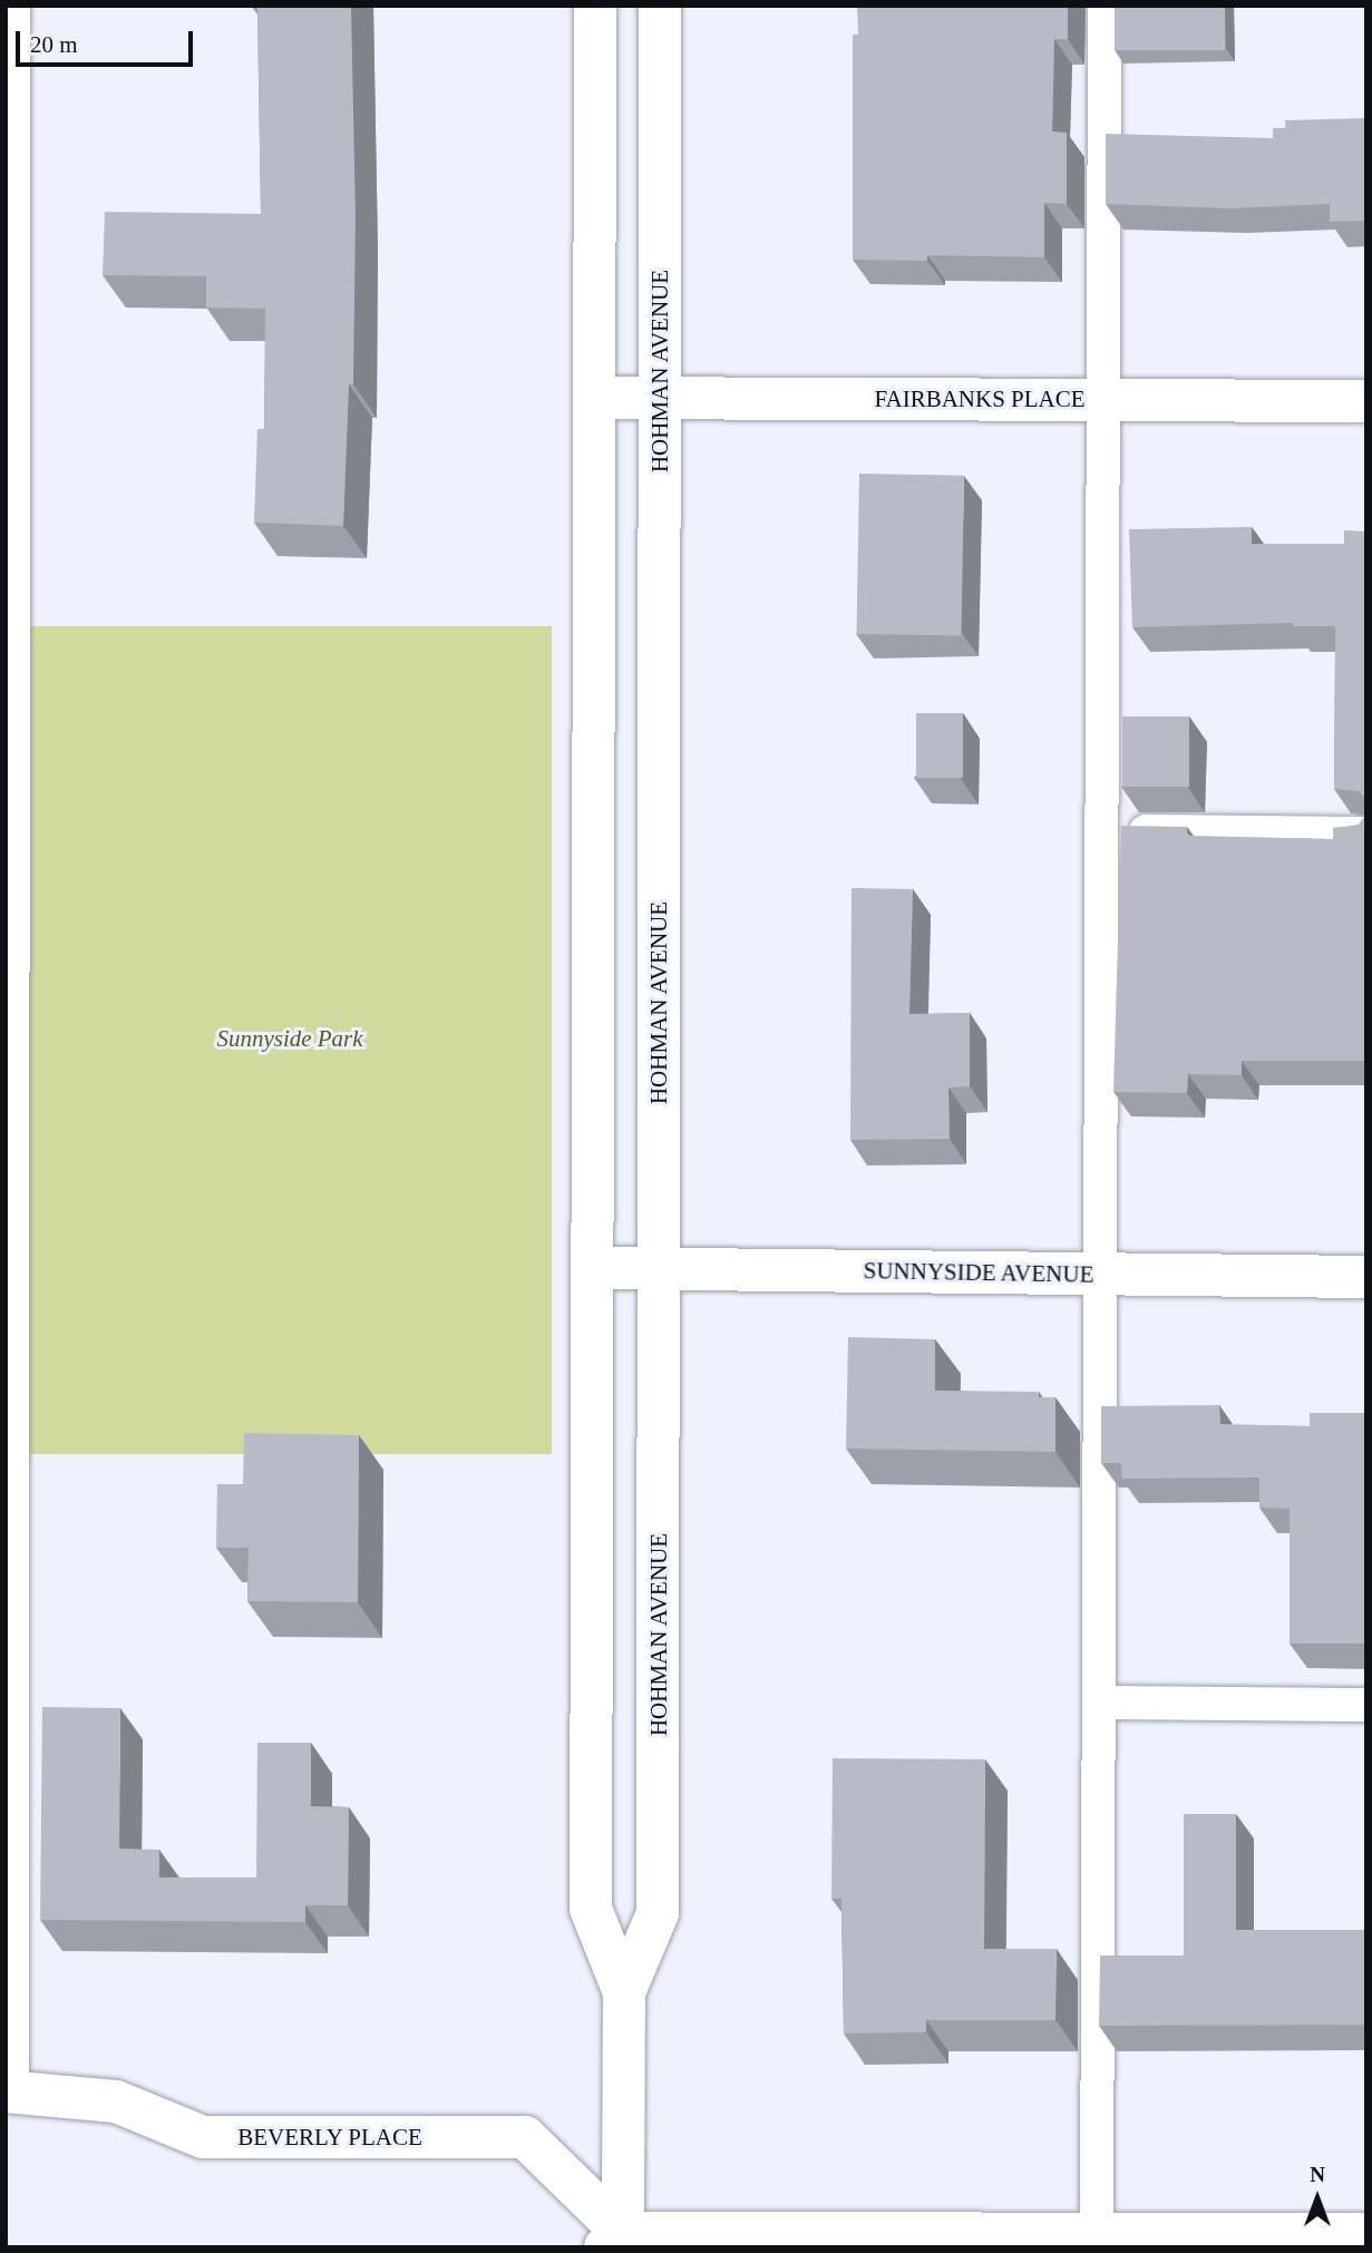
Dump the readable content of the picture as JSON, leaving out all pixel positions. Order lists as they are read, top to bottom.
{
  "streets": {
    "main road": [
      "HOHMAN AVENUE",
      "FAIRBANKS PLACE",
      "SUNNYSIDE AVENUE",
      "BEVERLY PLACE"
    ]
  },
  "crossings": [
    ["HOHMAN AVENUE", "FAIRBANKS PLACE"],
    ["HOHMAN AVENUE", "SUNNYSIDE AVENUE"],
    ["HOHMAN AVENUE", "BEVERLY PLACE"]
  ],
  "parks": ["Sunnyside Park"],
  "scale_bar": "20 m",
  "north": "top"
}
